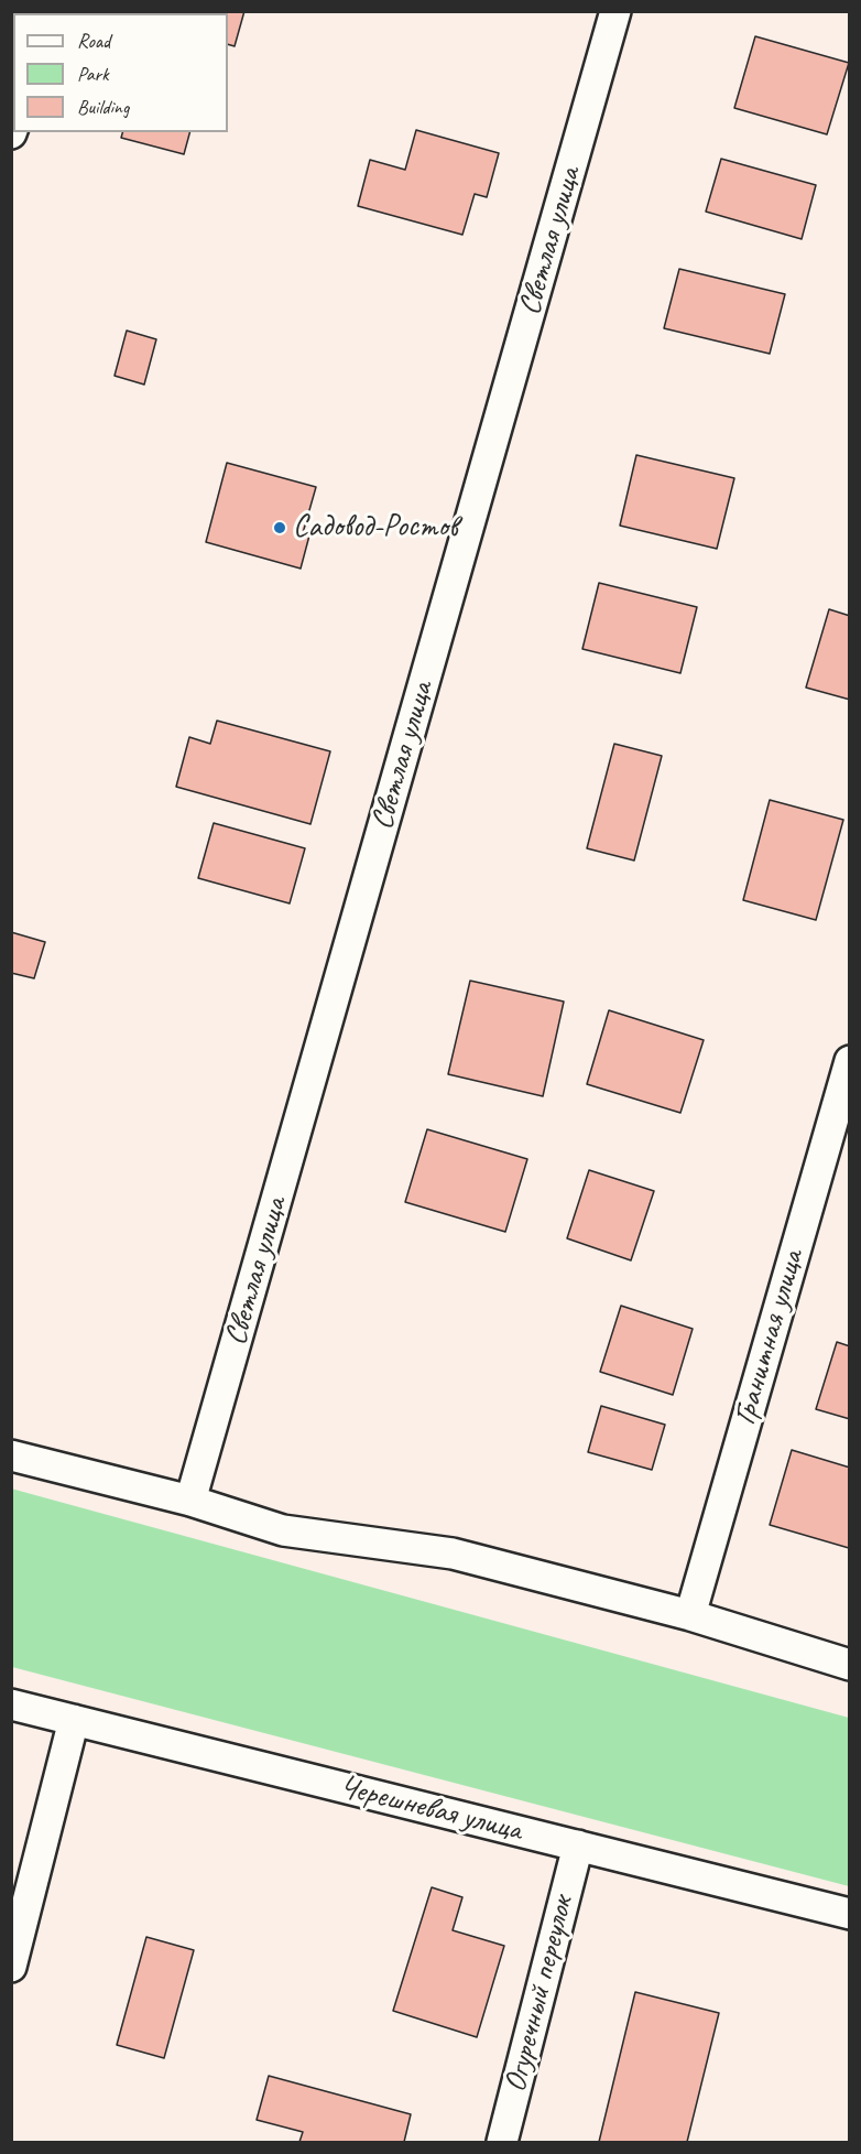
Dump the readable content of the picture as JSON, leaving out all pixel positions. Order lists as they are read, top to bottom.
{
  "streets": {
    "street": [
      "Светлая улица",
      "Гранитная улица",
      "Черешневая улица",
      "Огуречный переулок"
    ]
  },
  "crossings": [
    ["Черешневая улица", "Огуречный переулок"]
  ],
  "places": ["Садовод-Ростов"],
  "legend": ["Road", "Park", "Building"]
}
